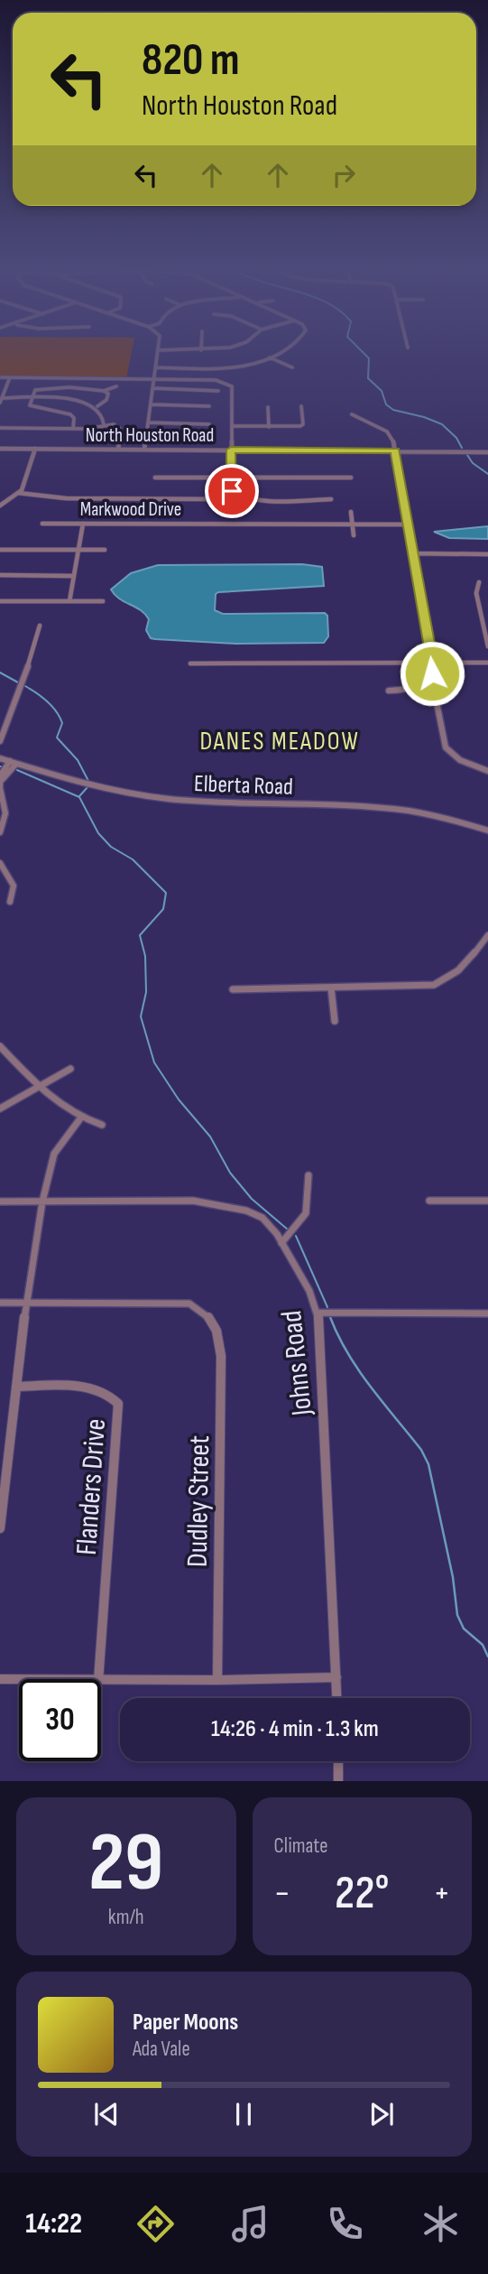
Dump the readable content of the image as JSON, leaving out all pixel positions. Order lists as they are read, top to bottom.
{
  "streets": {
    "street": [
      "North Houston Road",
      "Markwood Drive",
      "Elberta Road",
      "Johns Road",
      "Flanders Drive",
      "Dudley Street"
    ]
  },
  "districts": ["DANES MEADOW"],
  "page": {
    "turn": ["820 m", "North Houston Road"],
    "limit": "30",
    "trip": "14:26 · 4 min · 1.3 km",
    "tile": [
      ["29", "km/h"],
      "Climate"
    ],
    "heat": ["−", "22°", "+"],
    "song": ["Paper Moons", "Ada Vale"],
    "tabs": "14:22"
  }
}
